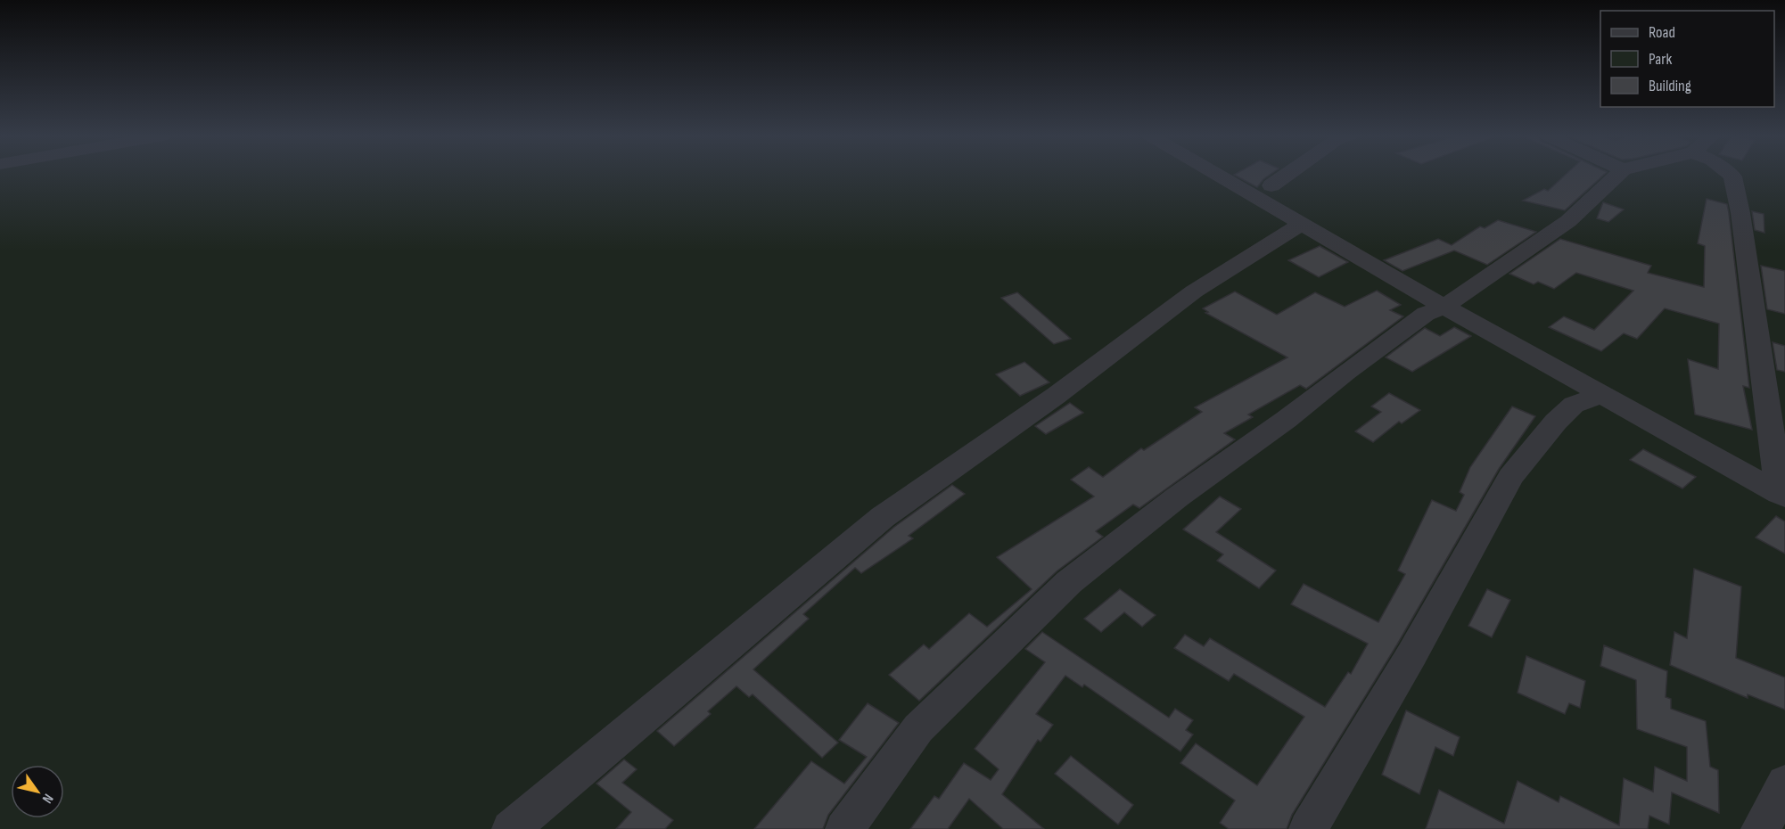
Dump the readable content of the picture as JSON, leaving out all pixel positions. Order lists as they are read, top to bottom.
{
  "legend": ["Road", "Park", "Building"],
  "north": "bottom right"
}
